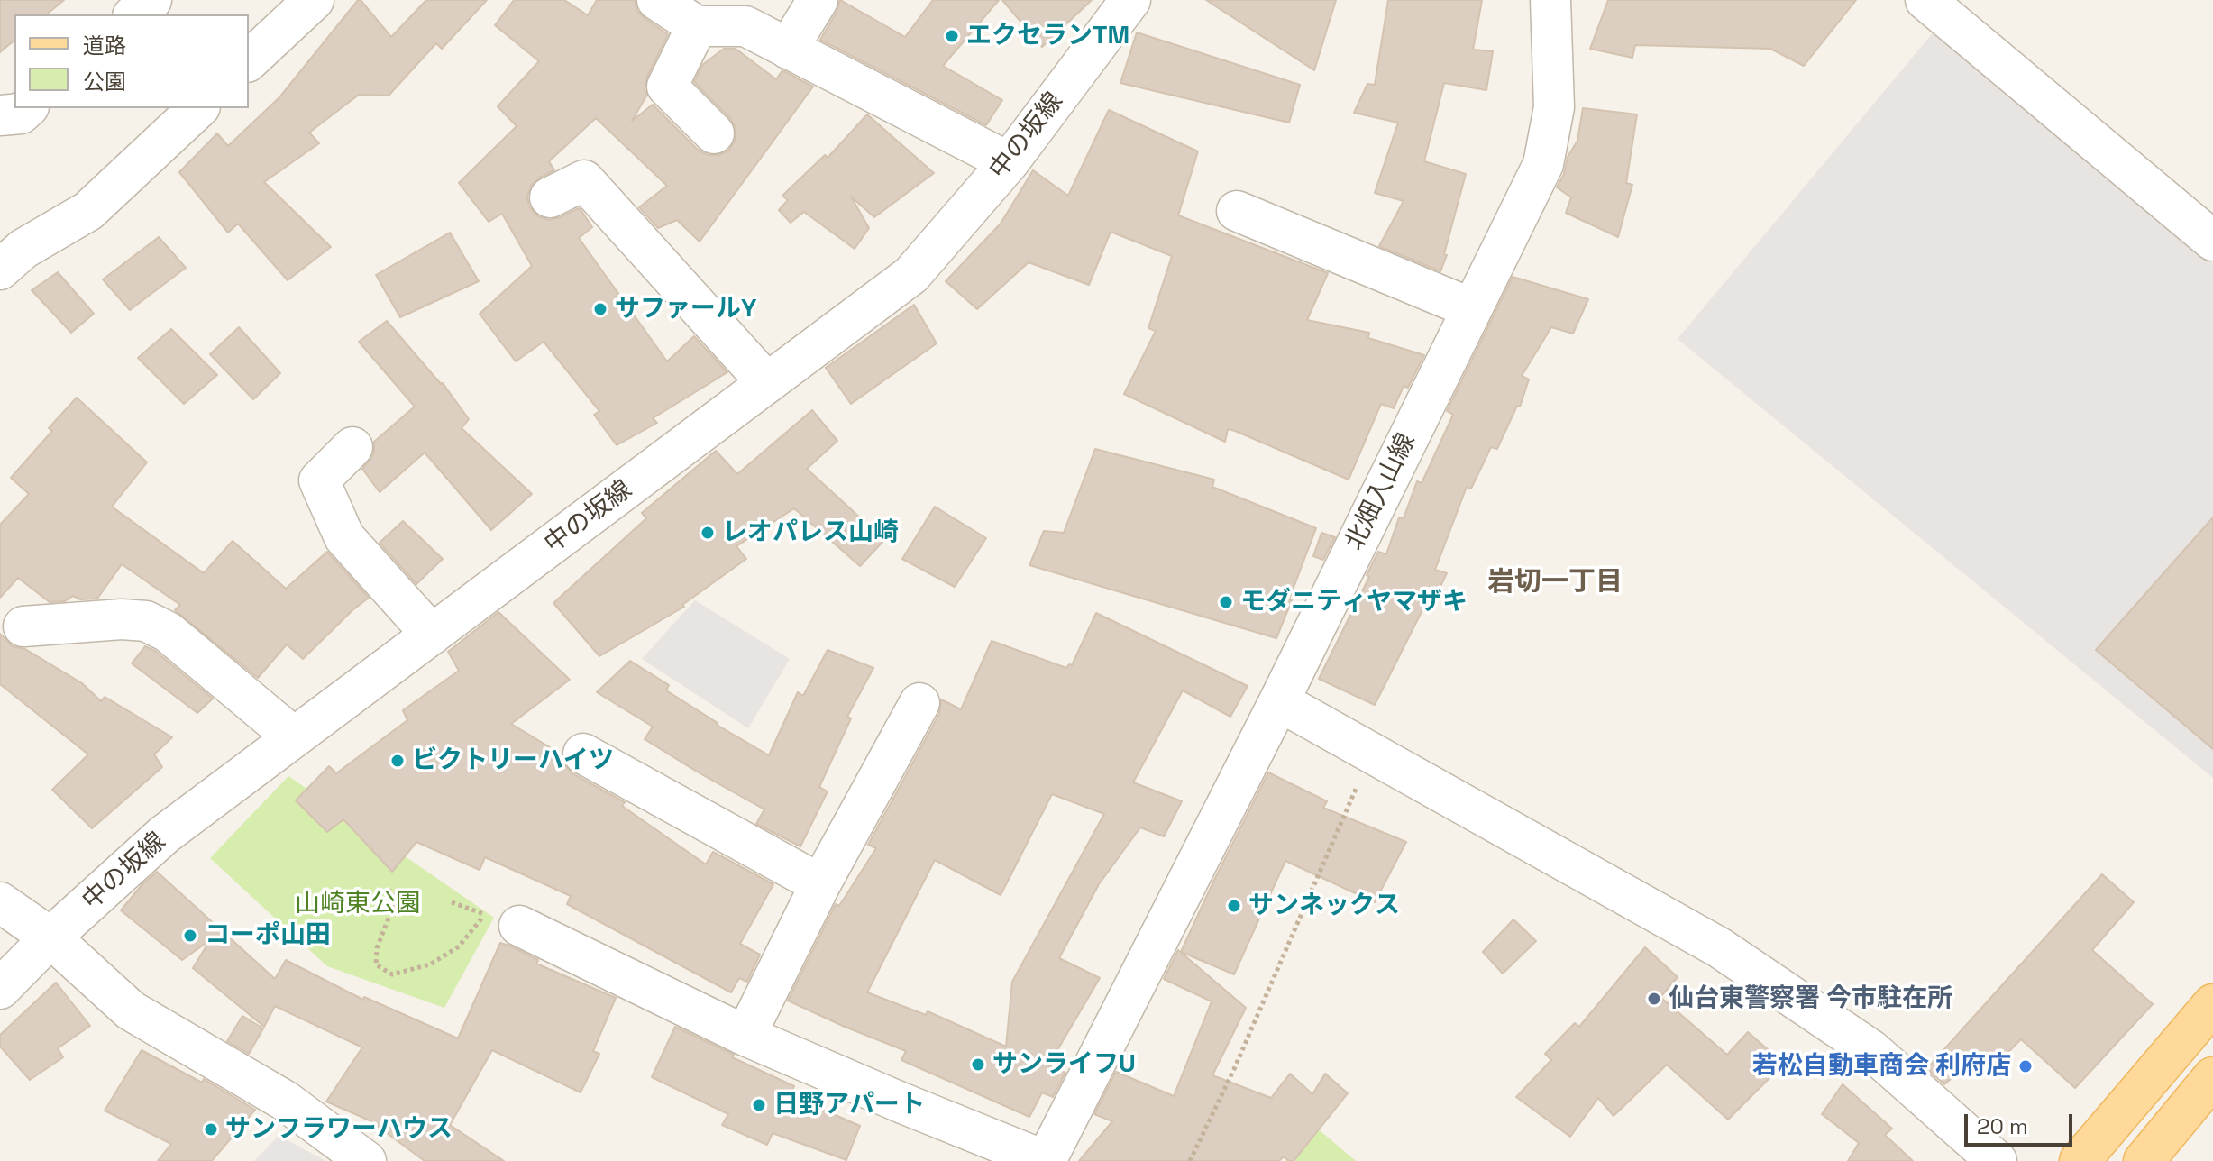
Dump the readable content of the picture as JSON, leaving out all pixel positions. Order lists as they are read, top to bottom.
{
  "streets": {
    "street": ["中の坂線", "北畑入山線"]
  },
  "districts": ["岩切一丁目"],
  "parks": ["山崎東公園"],
  "places": [
    "エクセランTM",
    "サファールY",
    "レオパレス山崎",
    "モダニティヤマザキ",
    "ビクトリーハイツ",
    "サンネックス",
    "コーポ山田",
    "仙台東警察署 今市駐在所",
    "サンライフU",
    "若松自動車商会 利府店",
    "日野アパート",
    "サンフラワーハウス"
  ],
  "legend": ["道路", "公園"],
  "scale_bar": "20 m"
}
